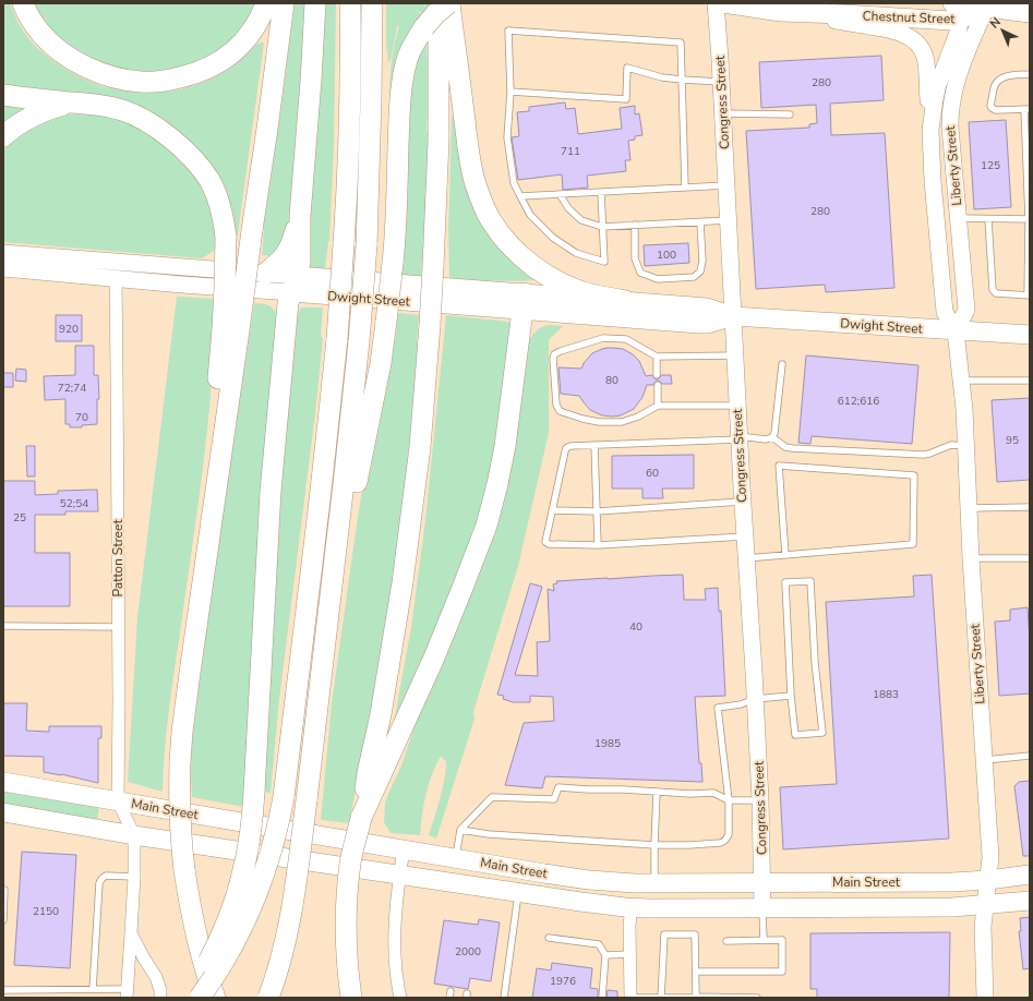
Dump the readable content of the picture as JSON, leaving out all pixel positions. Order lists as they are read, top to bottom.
{
  "streets": {
    "main road": [
      "Chestnut Street",
      "Congress Street",
      "Liberty Street",
      "Dwight Street",
      "Main Street"
    ],
    "street": ["Patton Street"]
  },
  "crossings": [
    ["Chestnut Street", "Liberty Street"],
    ["Congress Street", "Dwight Street"],
    ["Congress Street", "Main Street"],
    ["Liberty Street", "Dwight Street"],
    ["Liberty Street", "Main Street"],
    ["Dwight Street", "Patton Street"],
    ["Patton Street", "Main Street"]
  ],
  "house_numbers": [
    "280",
    "711",
    "125",
    "280",
    "100",
    "920",
    "80",
    "72;74",
    "612;616",
    "70",
    "95",
    "60",
    "52;54",
    "25",
    "40",
    "1883",
    "1985",
    "2150",
    "2000",
    "1976"
  ],
  "north": "top left"
}
